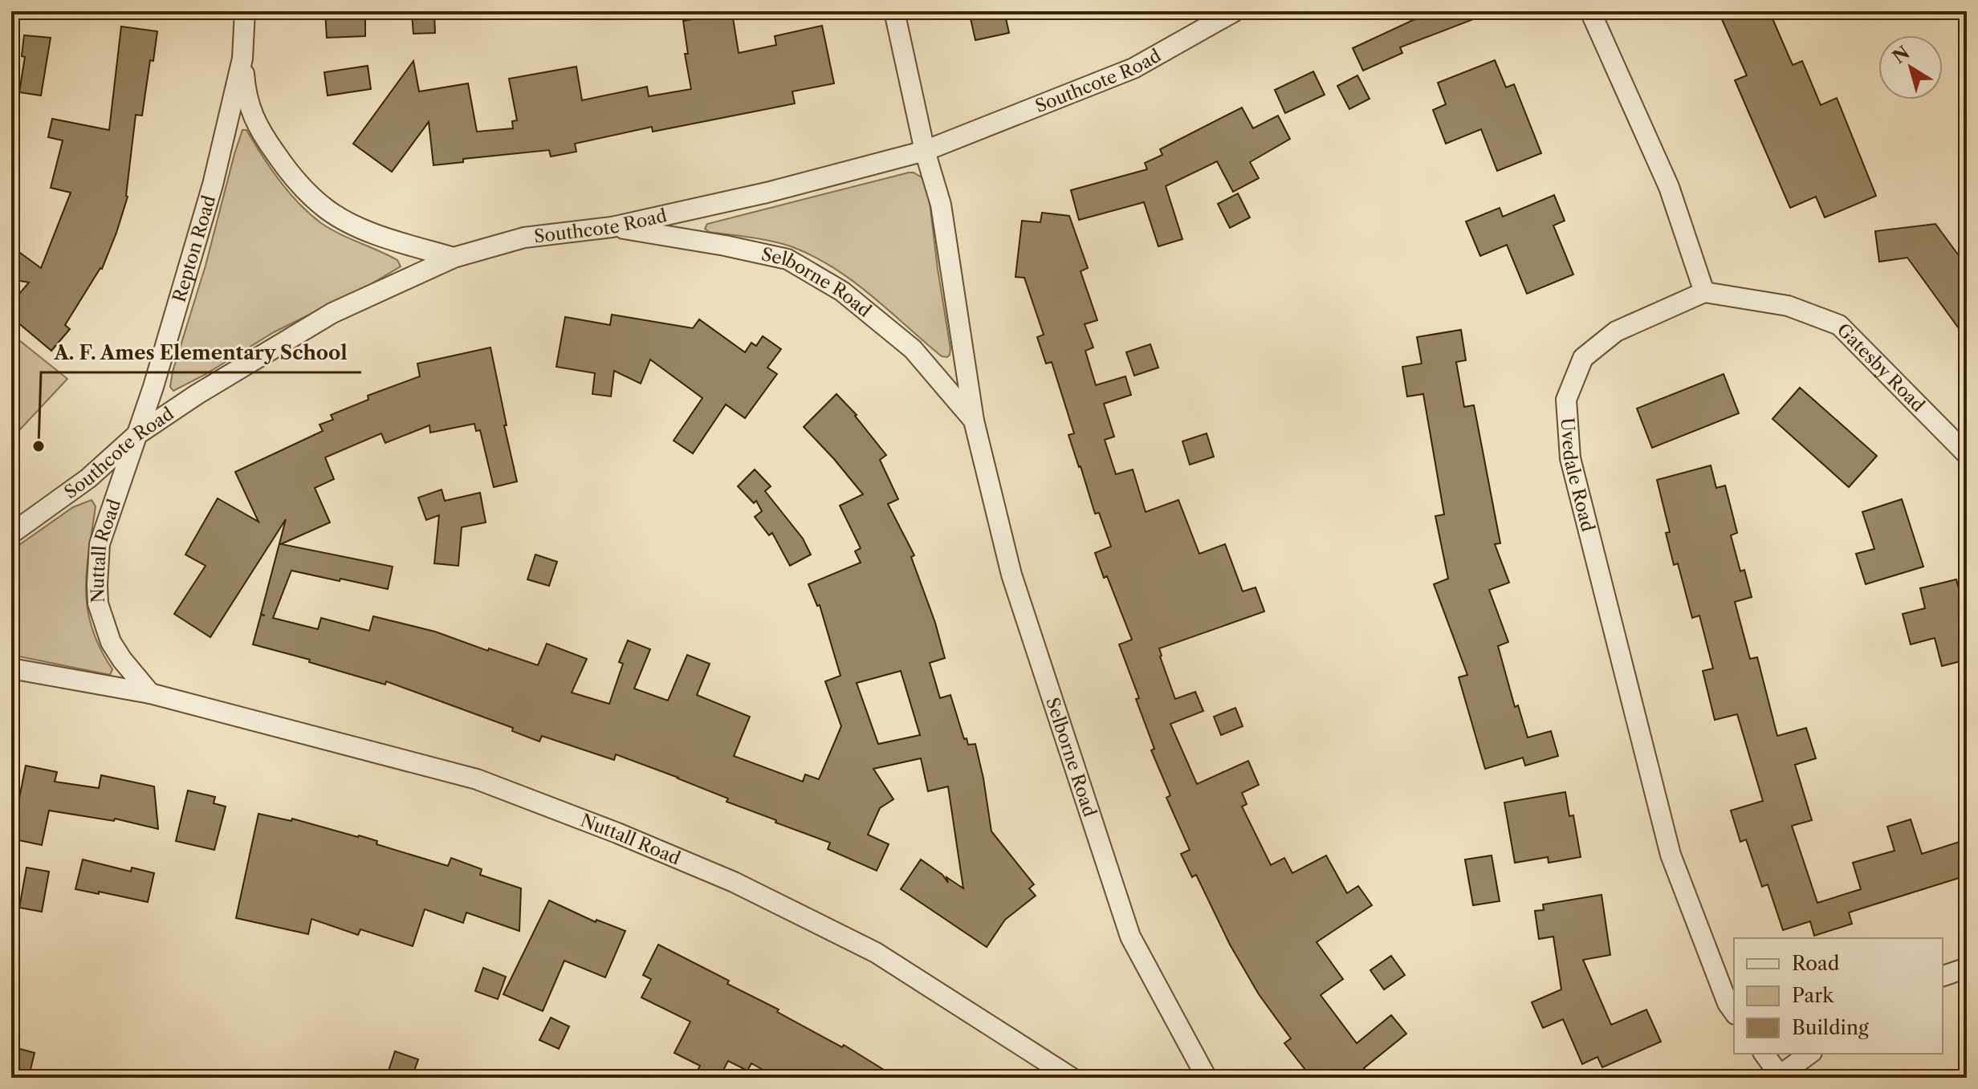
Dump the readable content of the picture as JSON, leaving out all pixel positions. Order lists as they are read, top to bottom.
{
  "streets": {
    "street": [
      "Southcote Road",
      "Repton Road",
      "Selborne Road",
      "Gatesby Road",
      "Uvedale Road",
      "Nuttall Road"
    ]
  },
  "crossings": [
    ["Southcote Road", "Repton Road"],
    ["Southcote Road", "Selborne Road"],
    ["Southcote Road", "Nuttall Road"],
    ["Repton Road", "Nuttall Road"],
    ["Gatesby Road", "Uvedale Road"]
  ],
  "places": ["A. F. Ames Elementary School"],
  "legend": ["Road", "Park", "Building"],
  "north": "top left"
}
